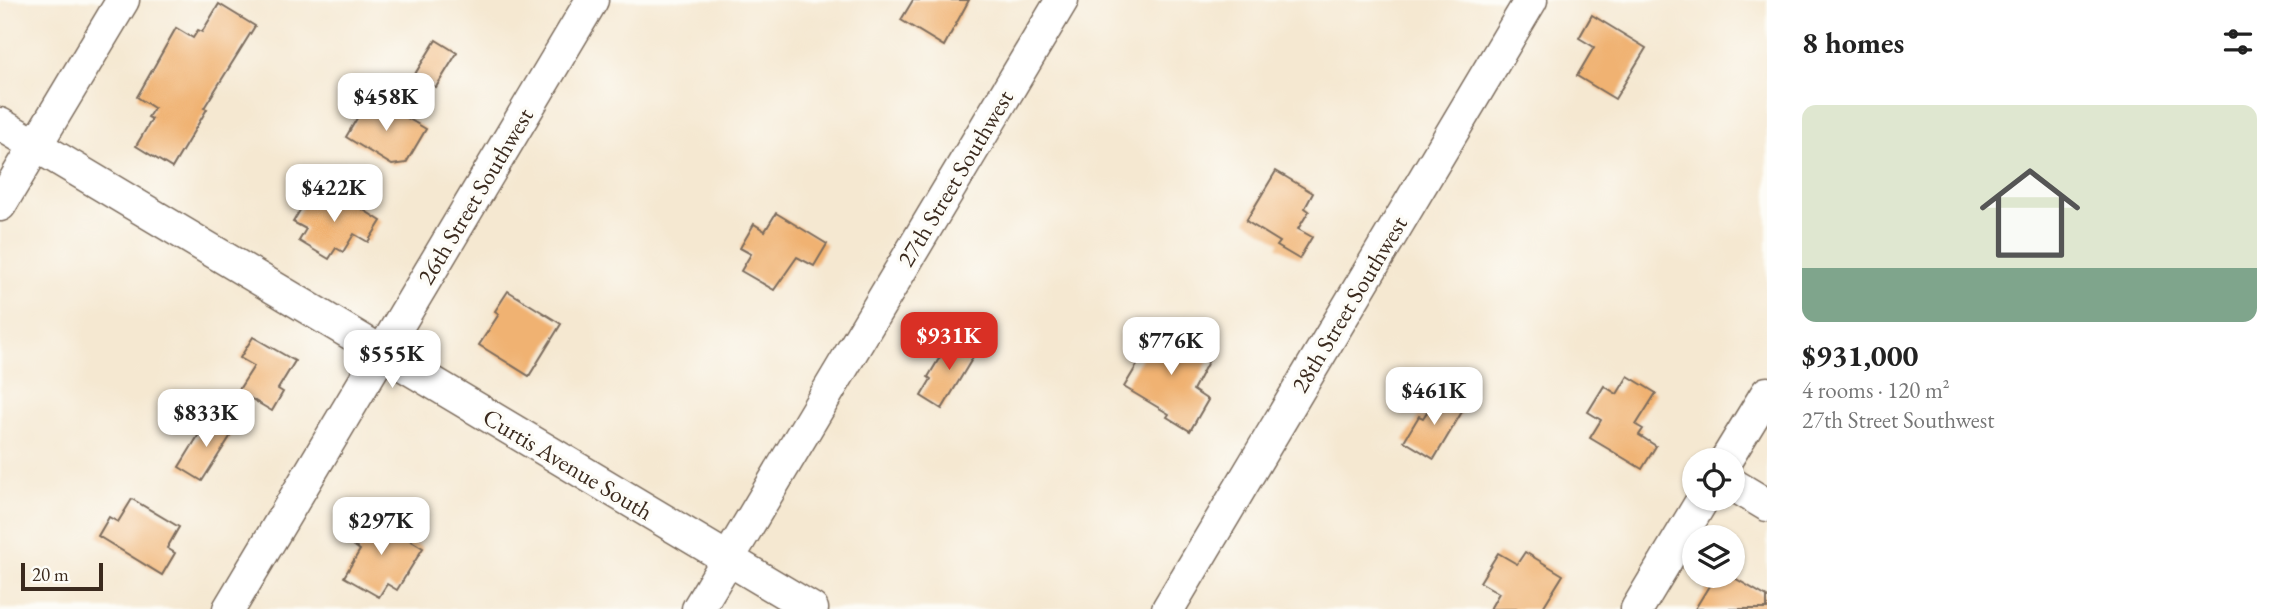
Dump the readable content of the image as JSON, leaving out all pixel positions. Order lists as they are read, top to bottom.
{
  "streets": {
    "street": [
      "27th Street Southwest",
      "26th Street Southwest",
      "28th Street Southwest",
      "Curtis Avenue South"
    ]
  },
  "crossings": [
    ["27th Street Southwest", "Curtis Avenue South"],
    ["26th Street Southwest", "Curtis Avenue South"]
  ],
  "scale_bar": "20 m",
  "page": {
    "heading": "8 homes",
    "price": [
      "$458K",
      "$422K",
      "$931K",
      "$776K",
      "$555K",
      "$461K",
      "$833K",
      "$297K"
    ],
    "list": [
      {
        "name": "$931,000",
        "note": "4 rooms · 120 m² · 27th Street Southwest"
      }
    ],
    "scale": "20 m"
  }
}
